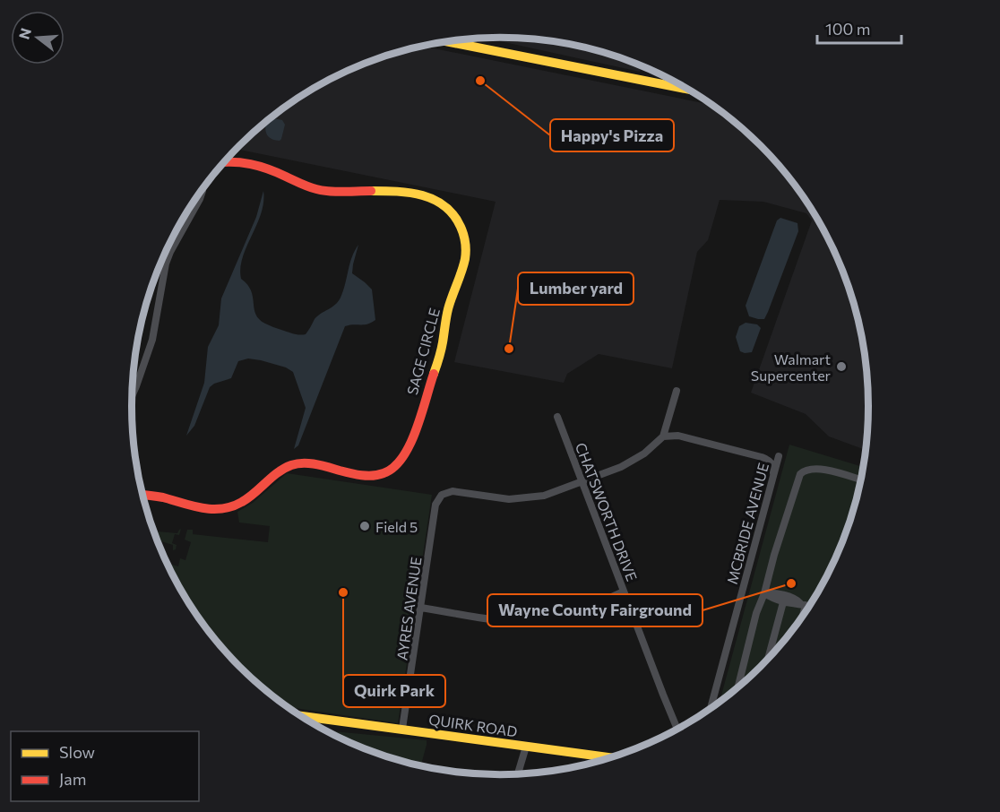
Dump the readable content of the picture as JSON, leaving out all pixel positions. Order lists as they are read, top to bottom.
{
  "streets": {
    "street": [
      "SAGE CIRCLE",
      "CHATSWORTH DRIVE",
      "MCBRIDE AVENUE",
      "AYRES AVENUE",
      "QUIRK ROAD"
    ]
  },
  "crossings": [
    ["CHATSWORTH DRIVE", "AYRES AVENUE"],
    ["AYRES AVENUE", "QUIRK ROAD"]
  ],
  "places": [
    "Happy's Pizza",
    "Lumber yard",
    "Walmart Supercenter",
    "Field 5",
    "Wayne County Fairground",
    "Quirk Park"
  ],
  "legend": ["Slow", "Jam"],
  "scale_bar": "100 m",
  "north": "left"
}
